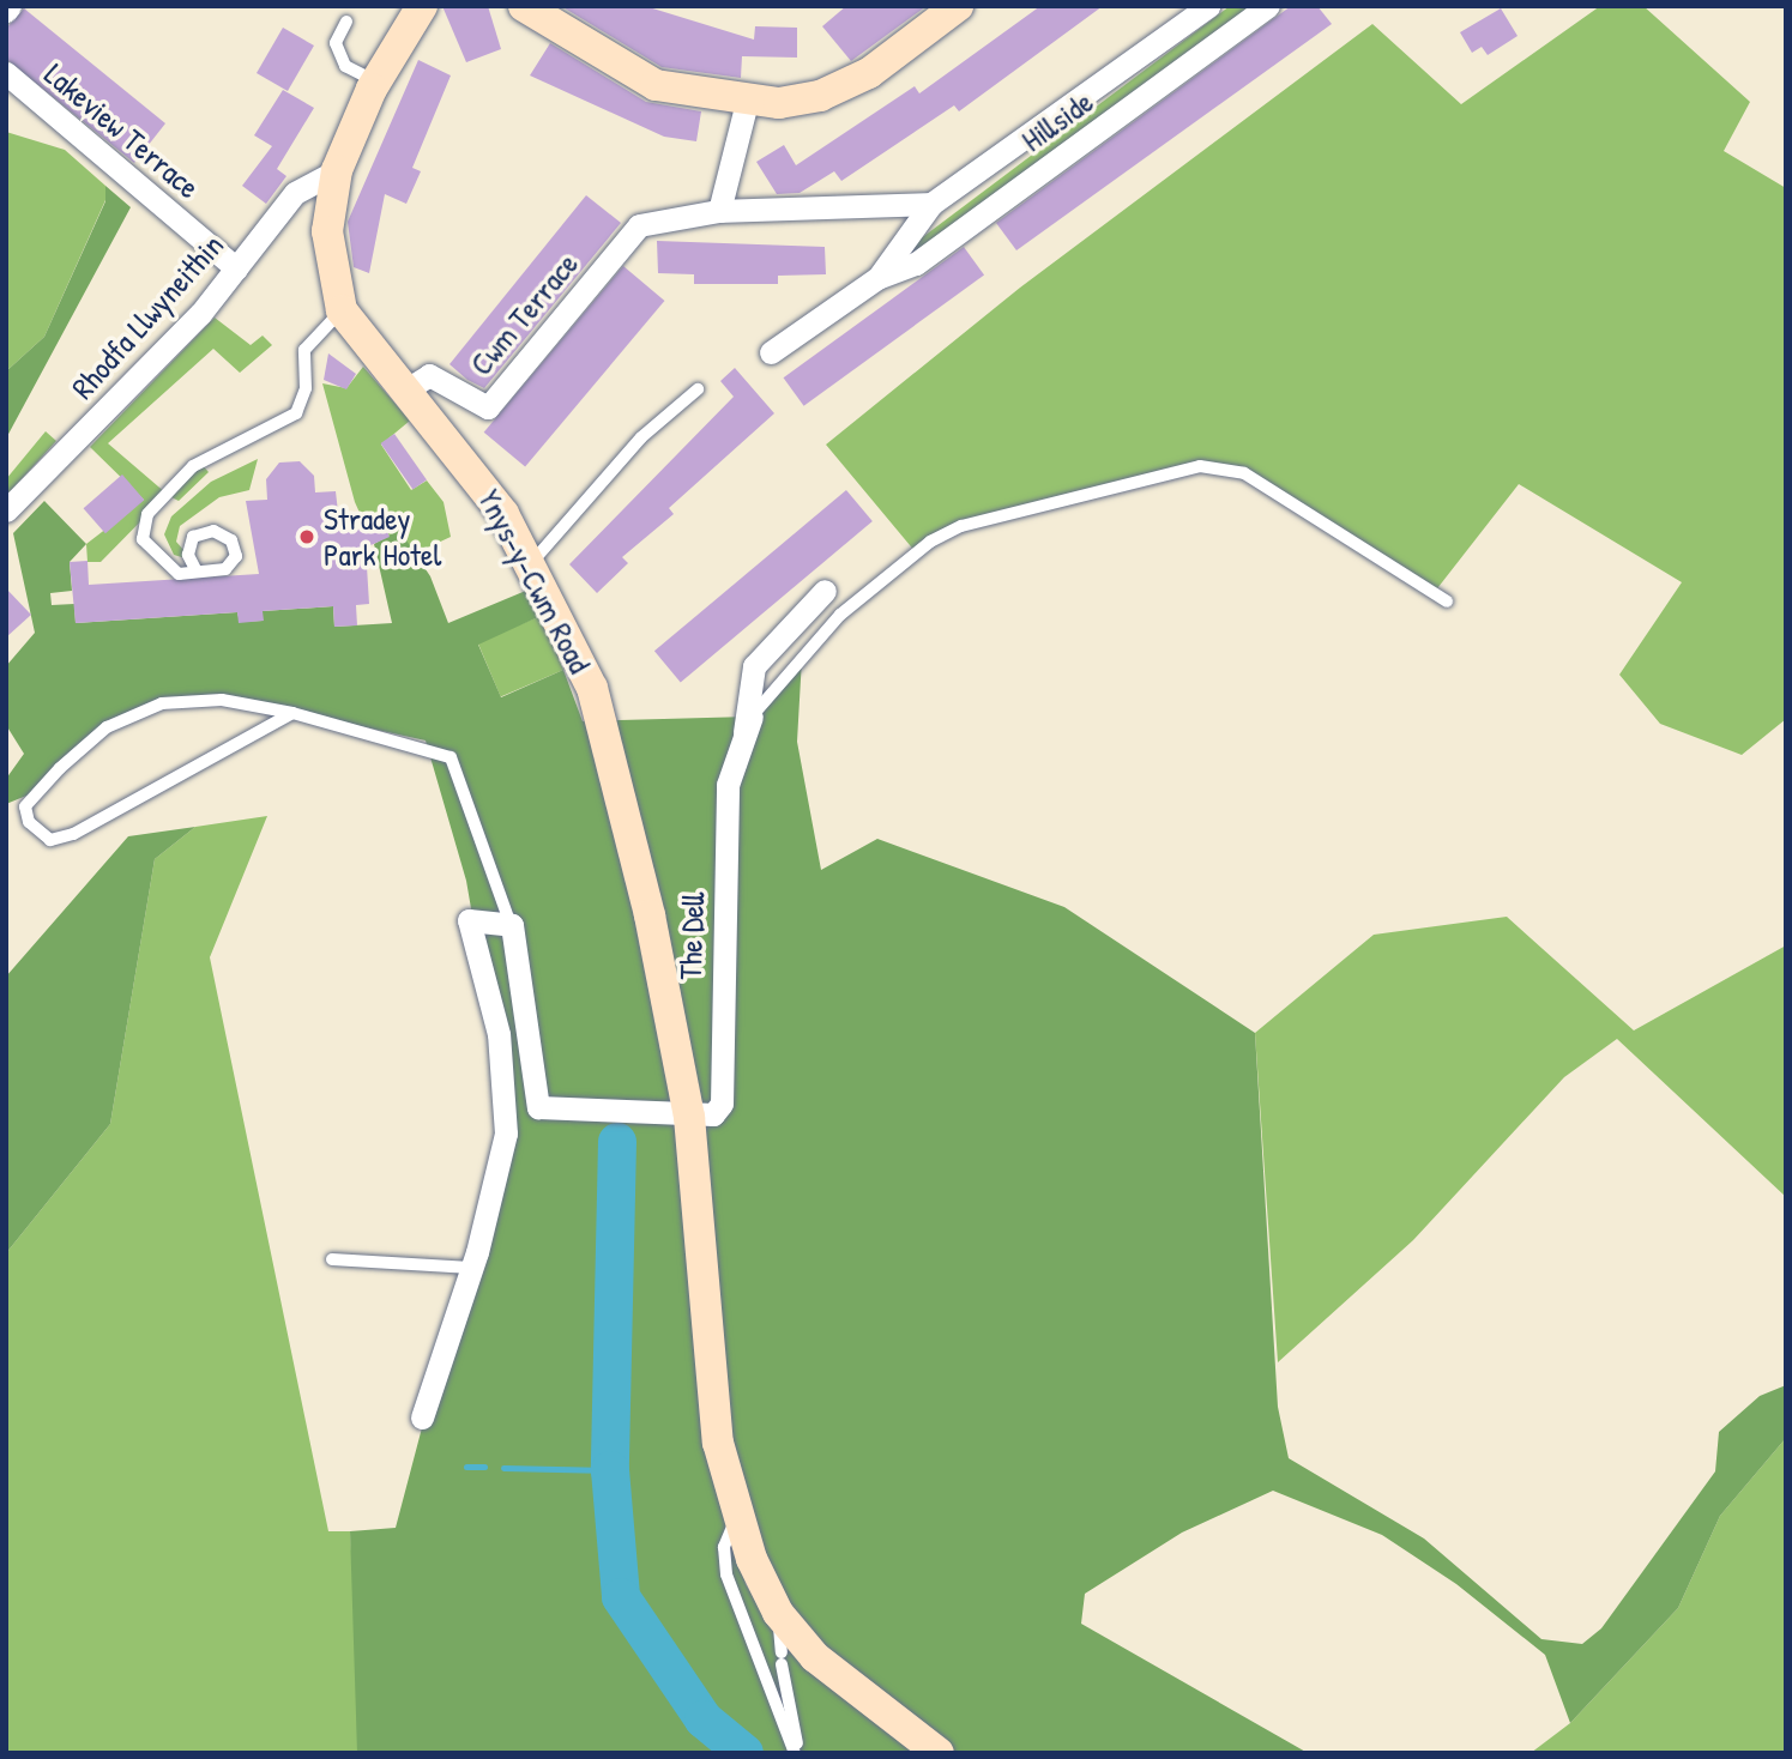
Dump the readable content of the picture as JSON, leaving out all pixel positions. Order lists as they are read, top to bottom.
{
  "streets": {
    "main road": ["Ynys-y-Cwm Road"],
    "street": [
      "Hillside",
      "Lakeview Terrace",
      "Cwm Terrace",
      "Rhodfa Llwyneithin",
      "The Dell"
    ]
  },
  "crossings": [
    ["Lakeview Terrace", "Rhodfa Llwyneithin"],
    ["Cwm Terrace", "Ynys-y-Cwm Road"],
    ["Rhodfa Llwyneithin", "Ynys-y-Cwm Road"],
    ["Ynys-y-Cwm Road", "The Dell"]
  ],
  "places": ["Stradey Park Hotel"]
}
